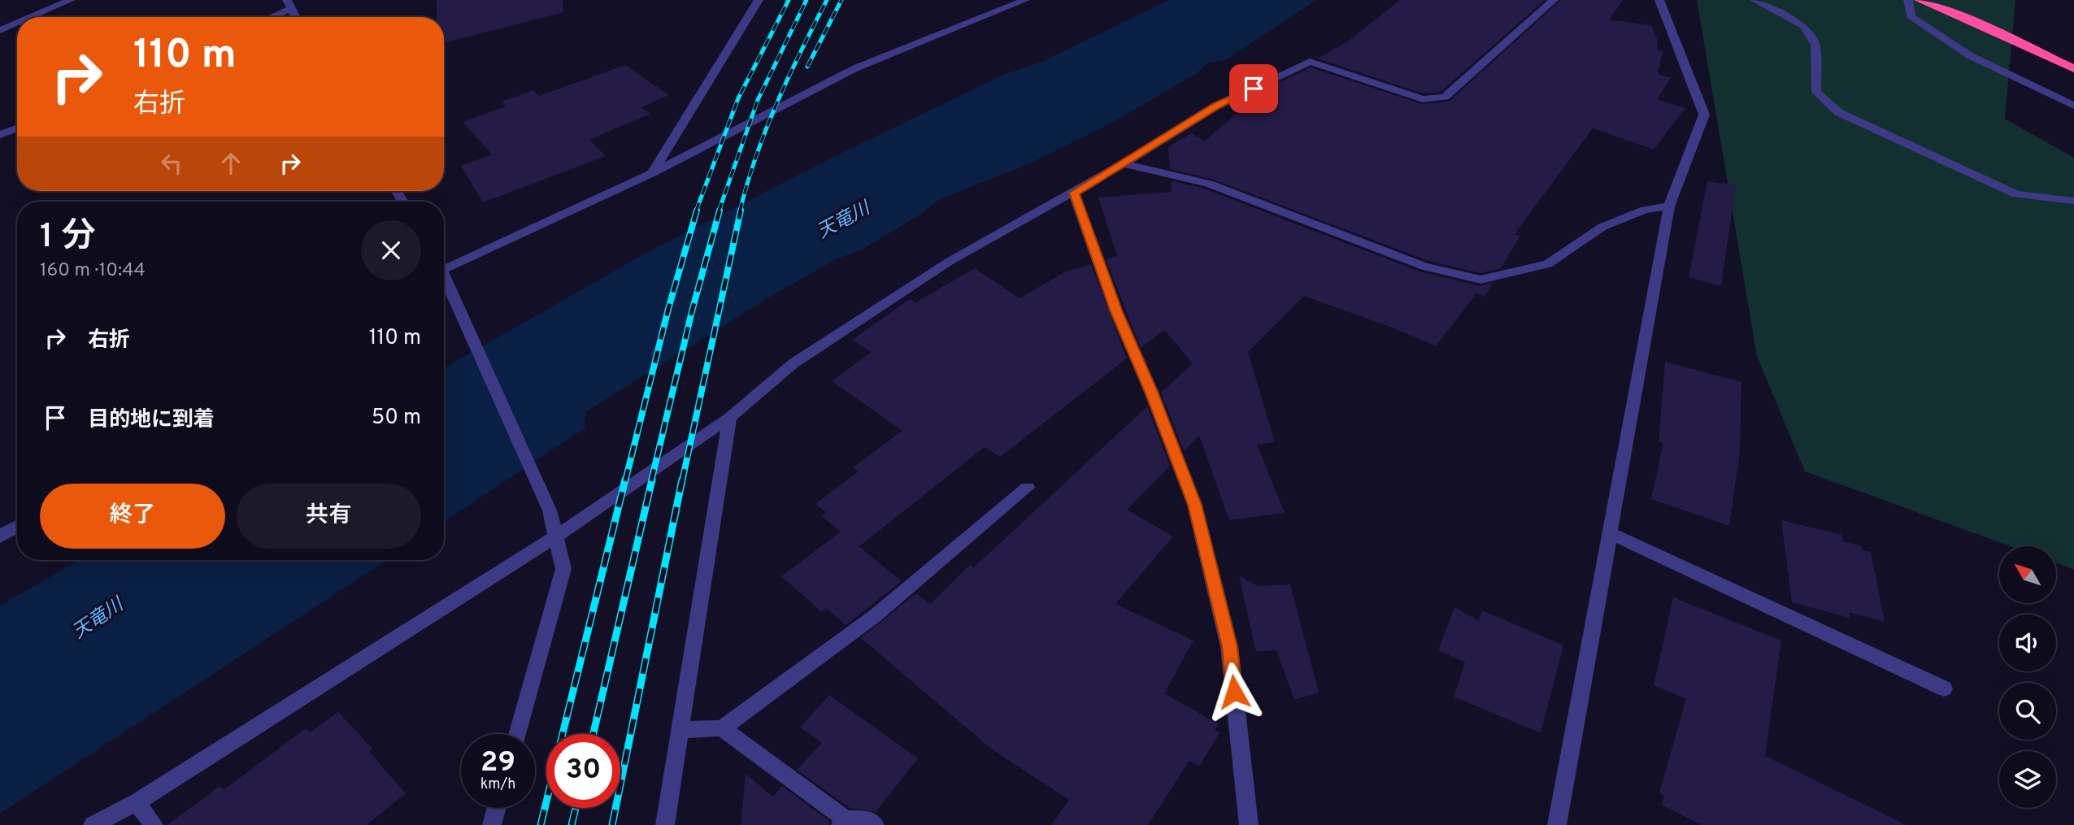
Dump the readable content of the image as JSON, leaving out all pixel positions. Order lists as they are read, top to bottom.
{
  "water": ["天竜川"],
  "north": "top left",
  "page": {
    "turn": ["110 m", "右折"],
    "heading": ["1 分", "160 m · 10:44"],
    "list": [
      {
        "name": "右折",
        "value": "110 m"
      },
      {
        "name": "目的地に到着",
        "value": "50 m"
      }
    ],
    "buttons": ["終了", "共有"],
    "speed": "29 km/h",
    "limit": "30"
  }
}
